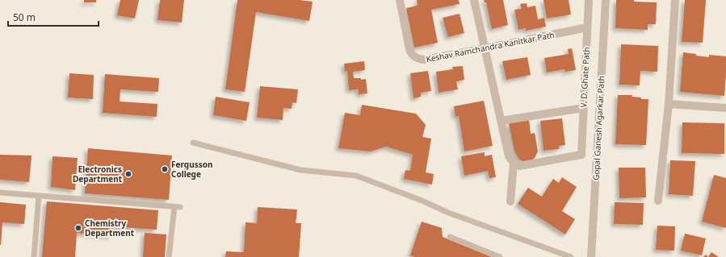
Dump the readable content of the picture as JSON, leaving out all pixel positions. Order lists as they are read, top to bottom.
{
  "streets": {
    "street": ["Keshav Ramchandra Kanitkar Path", "V. D. Ghate Path", "Gopal Ganesh Agarkar Path"]
  },
  "crossings": [
    ["Keshav Ramchandra Kanitkar Path", "V. D. Ghate Path"]
  ],
  "places": ["Fergusson College", "Electronics Department", "Chemistry Department"],
  "scale_bar": "50 m"
}
